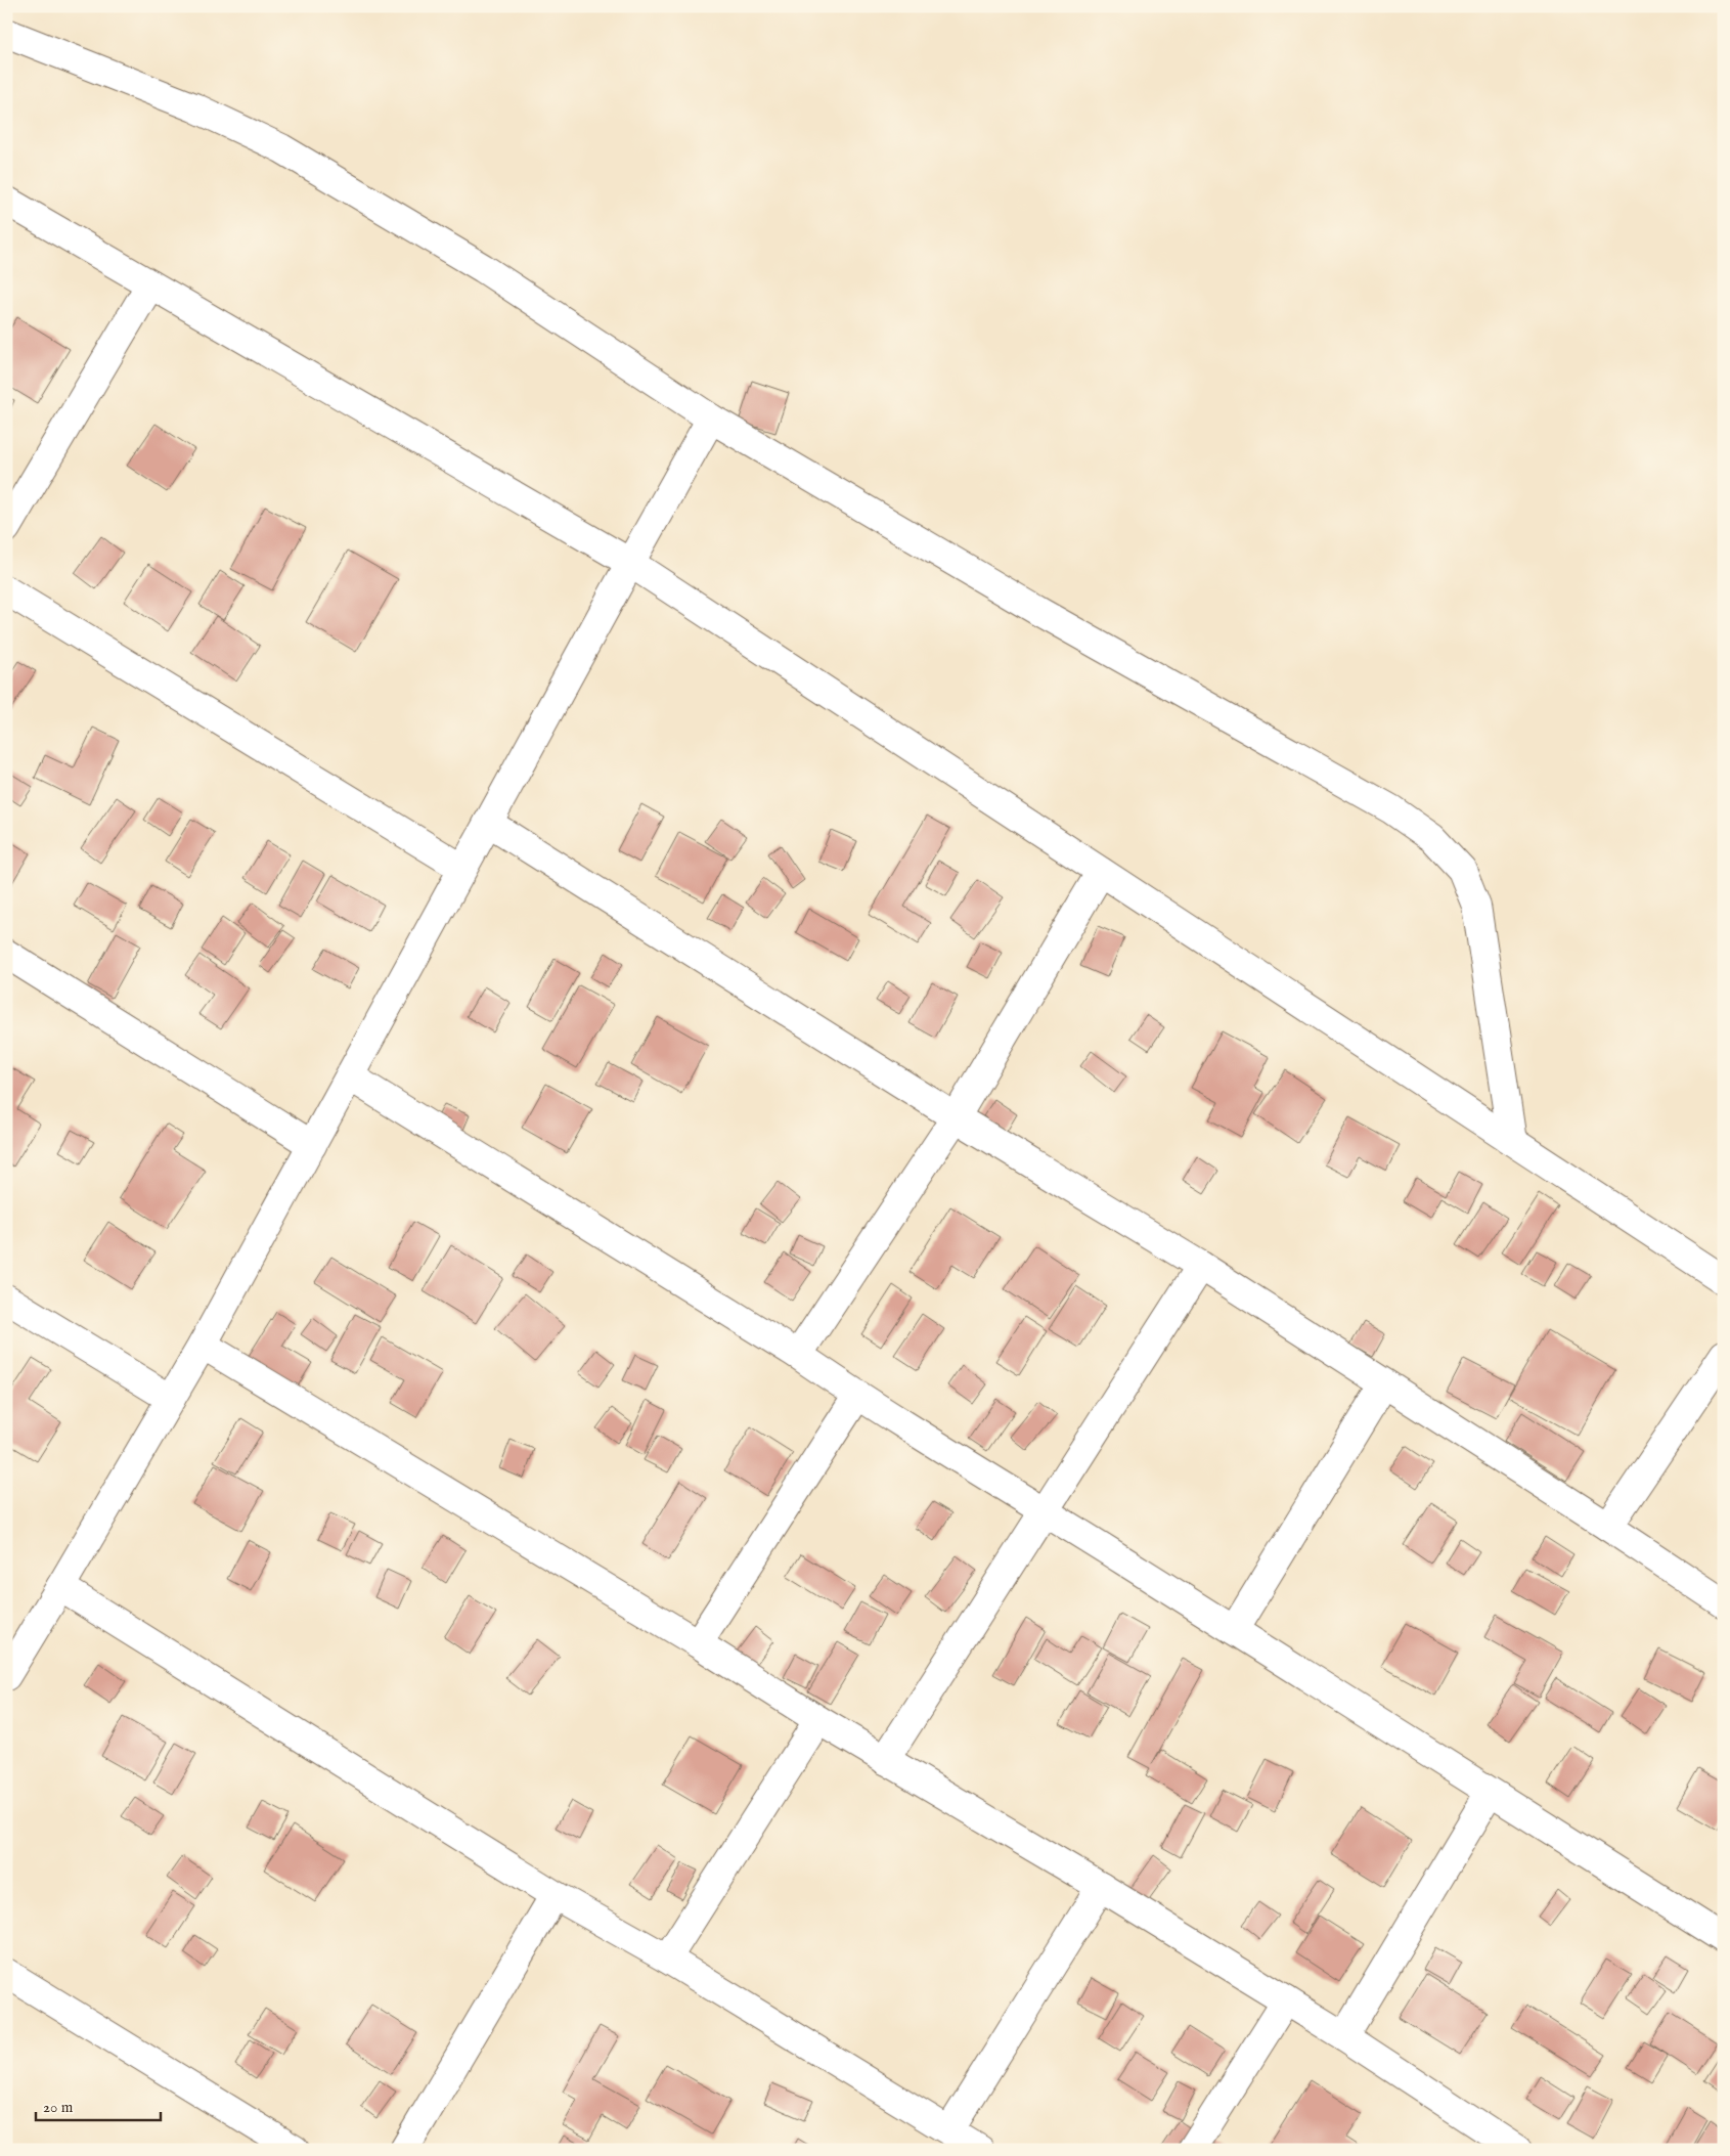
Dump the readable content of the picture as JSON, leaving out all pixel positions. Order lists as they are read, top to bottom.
{
  "scale_bar": "20 m"
}
